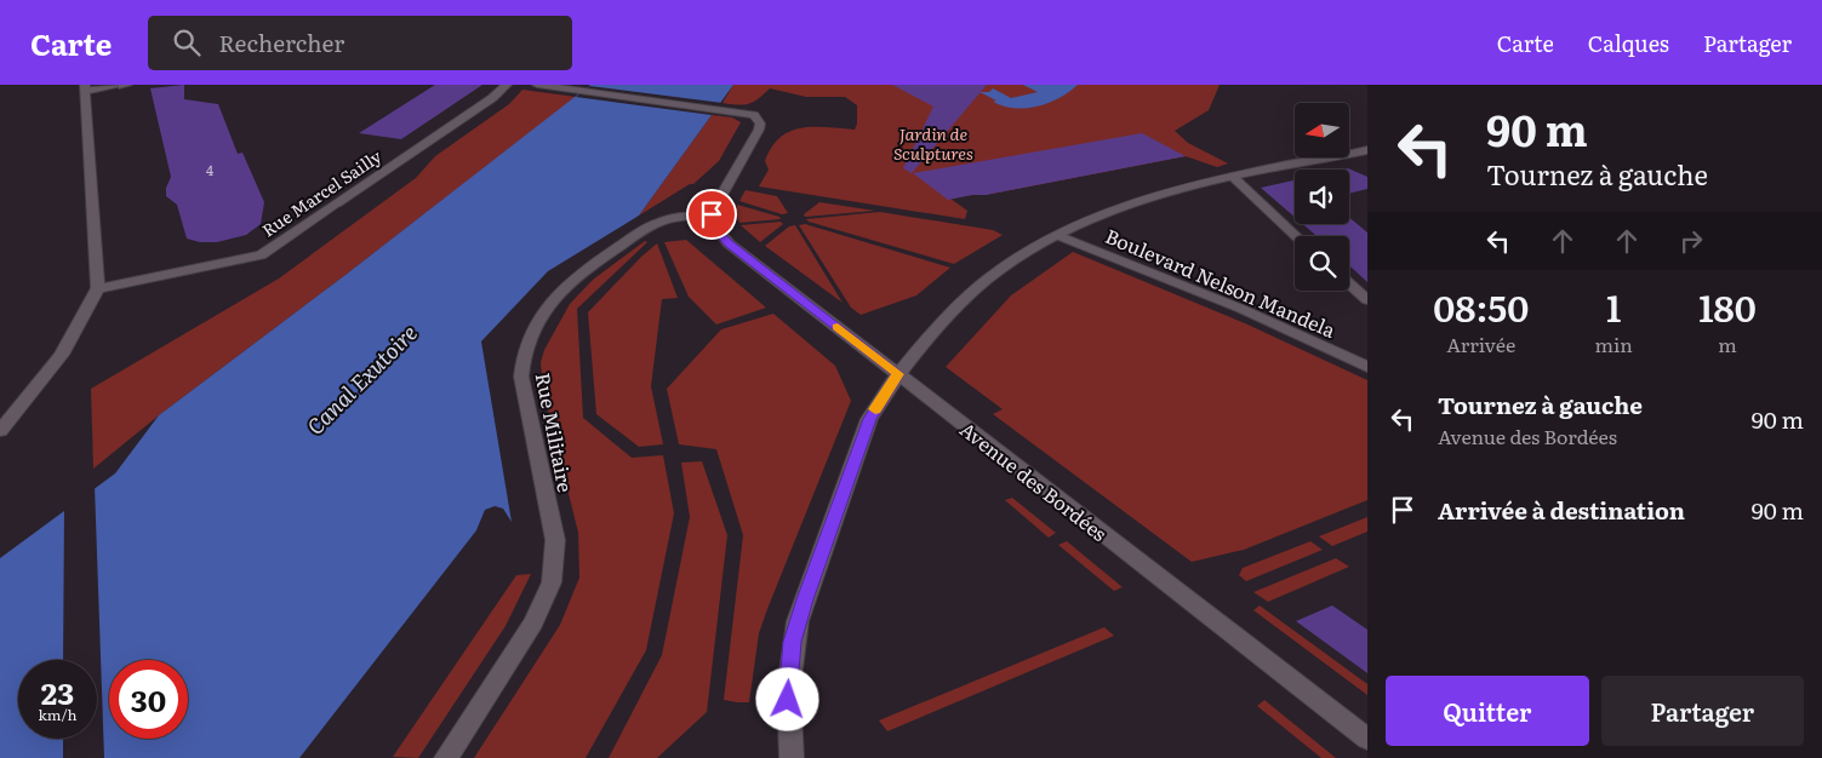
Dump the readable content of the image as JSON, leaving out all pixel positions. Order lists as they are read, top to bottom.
{
  "streets": {
    "street": [
      "Rue Marcel Sailly",
      "Boulevard Nelson Mandela",
      "Rue Militaire",
      "Avenue des Bordées"
    ]
  },
  "crossings": [
    ["Rue Militaire", "Avenue des Bordées"]
  ],
  "water": ["Canal Exutoire"],
  "parks": ["Jardin de Sculptures"],
  "house_numbers": ["4"],
  "north": "left",
  "page": {
    "header": "Carte",
    "search": "Rechercher",
    "nav": ["Carte", "Calques", "Partager"],
    "turn": ["90 m", "Tournez à gauche"],
    "eta": [
      "08:50",
      "Arrivée",
      "1",
      "min",
      "180",
      "m"
    ],
    "list": [
      {
        "name": "Tournez à gauche",
        "note": "Avenue des Bordées",
        "value": "90 m"
      },
      {
        "name": "Arrivée à destination",
        "value": "90 m"
      }
    ],
    "speed": "23 km/h",
    "limit": "30",
    "buttons": ["Quitter", "Partager"]
  }
}
